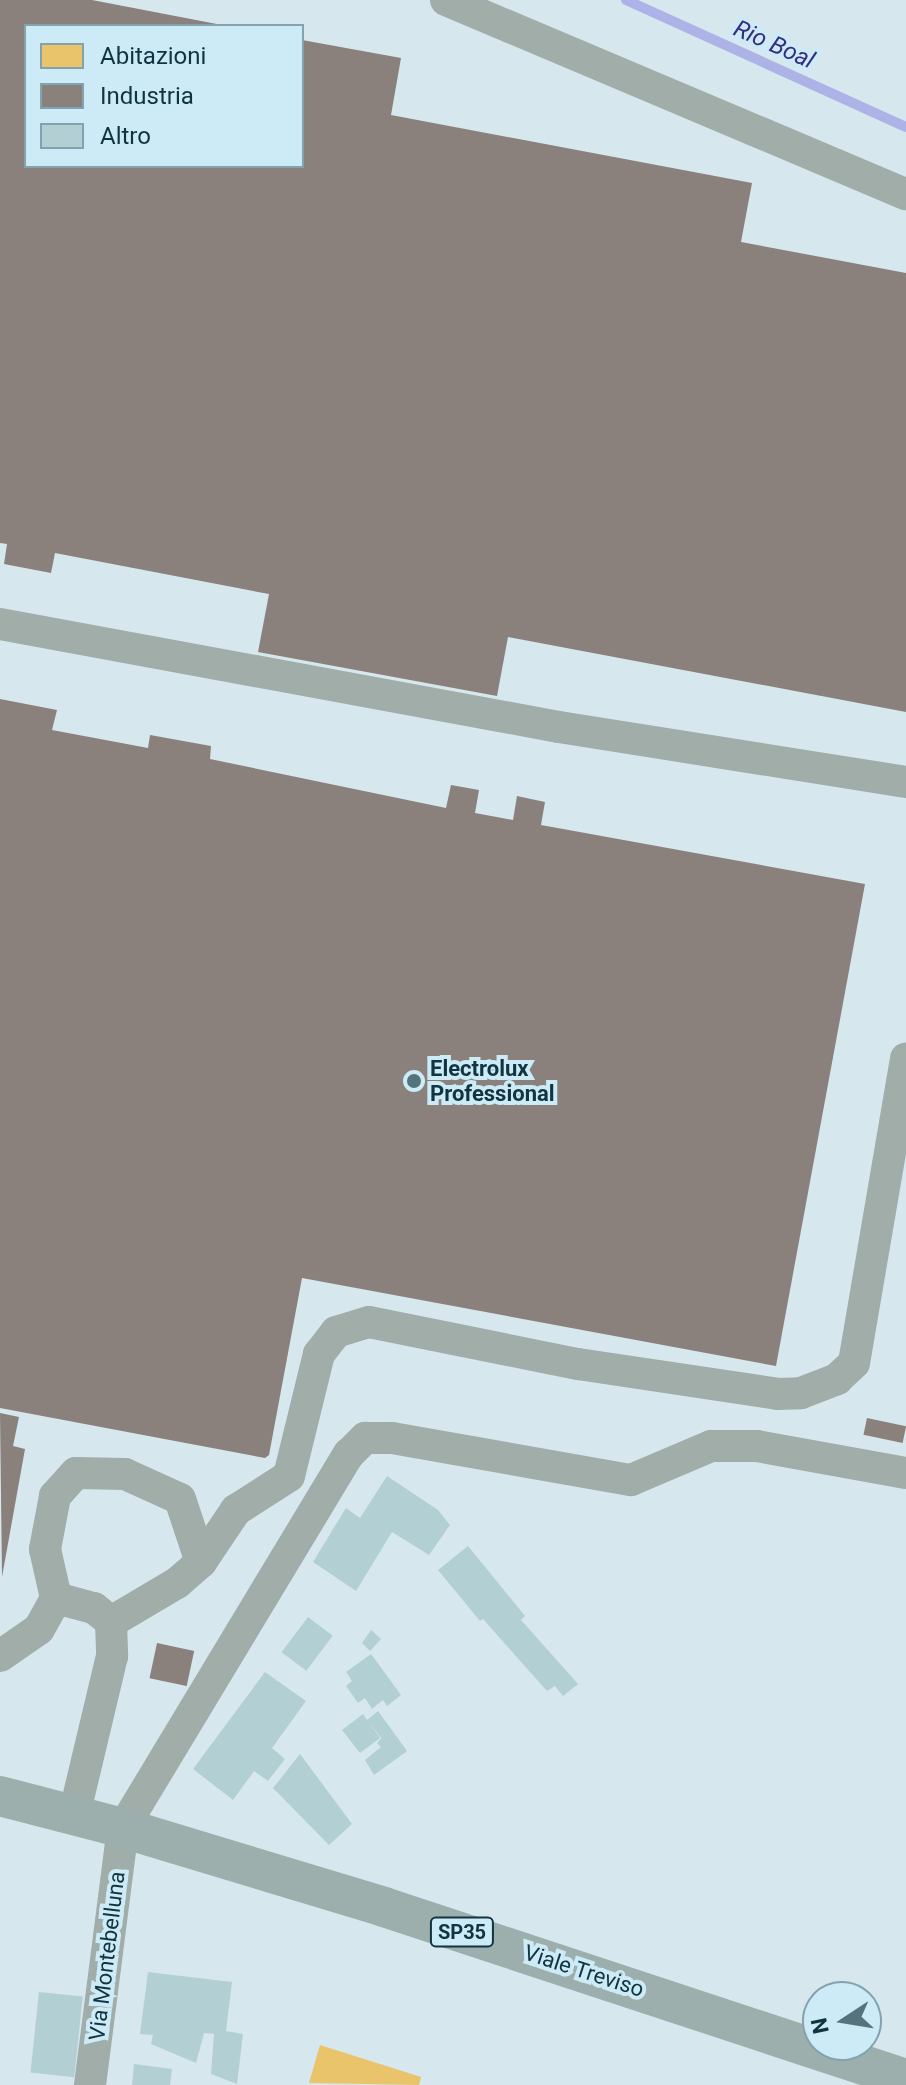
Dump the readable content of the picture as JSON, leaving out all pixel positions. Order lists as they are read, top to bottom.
{
  "streets": {
    "main road": ["SP35", "Viale Treviso"],
    "street": ["Via Montebelluna"]
  },
  "crossings": [
    ["Via Montebelluna", "Viale Treviso"]
  ],
  "water": ["Rio Boal"],
  "places": ["Electrolux Professional"],
  "legend": ["Abitazioni", "Industria", "Altro"],
  "north": "left"
}
